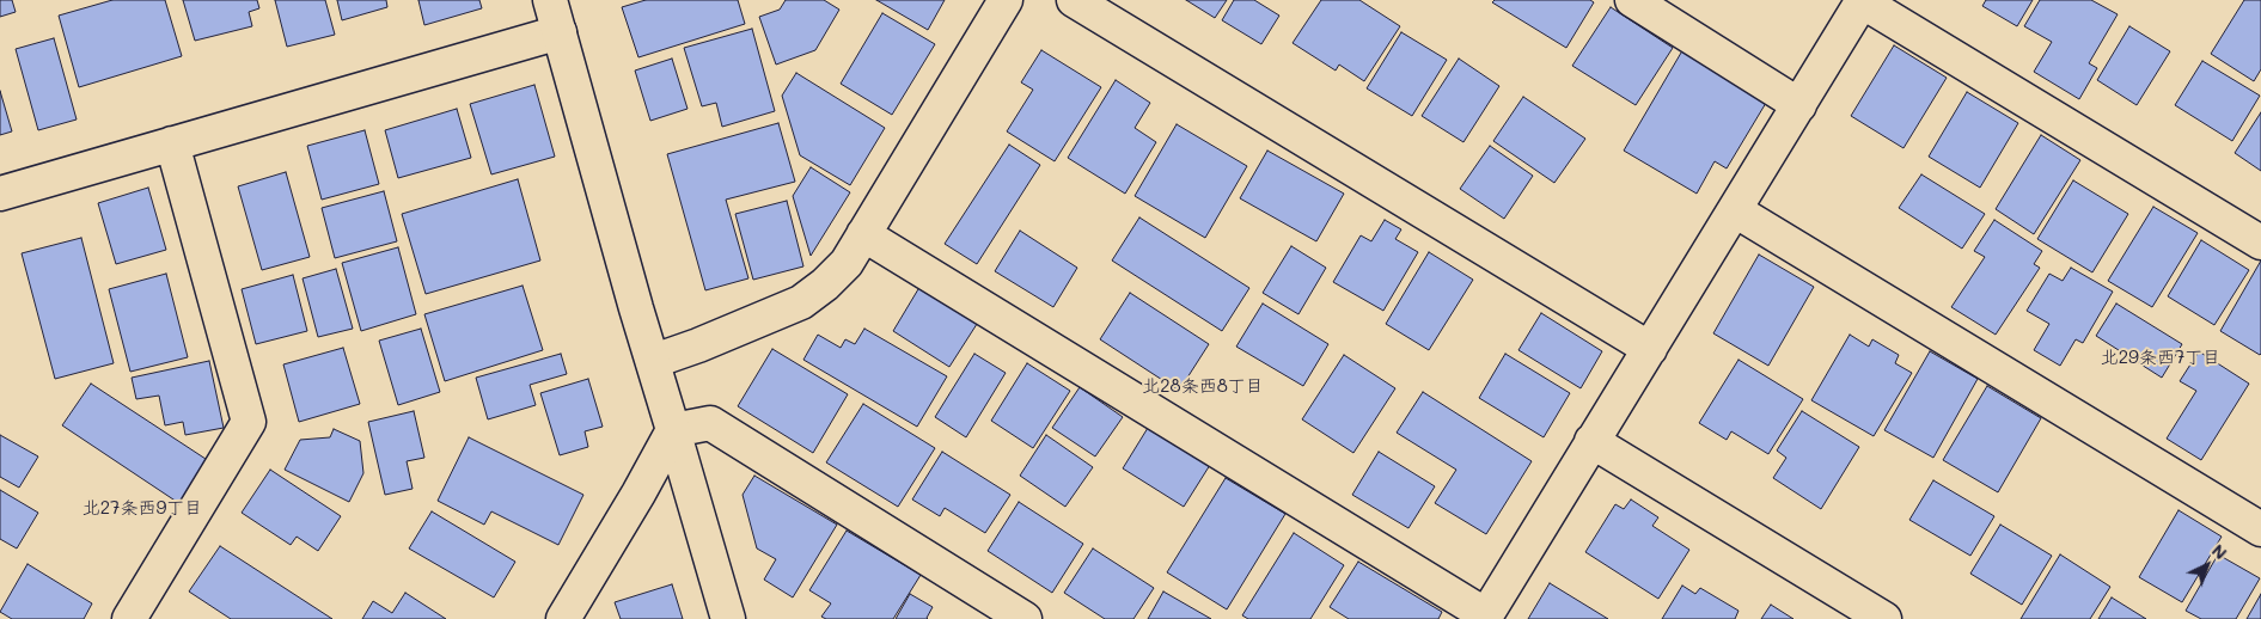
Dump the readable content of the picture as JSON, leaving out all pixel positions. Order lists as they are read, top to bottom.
{
  "districts": ["北29条西7丁目", "北28条西8丁目", "北27条西9丁目"],
  "north": "top right"
}
